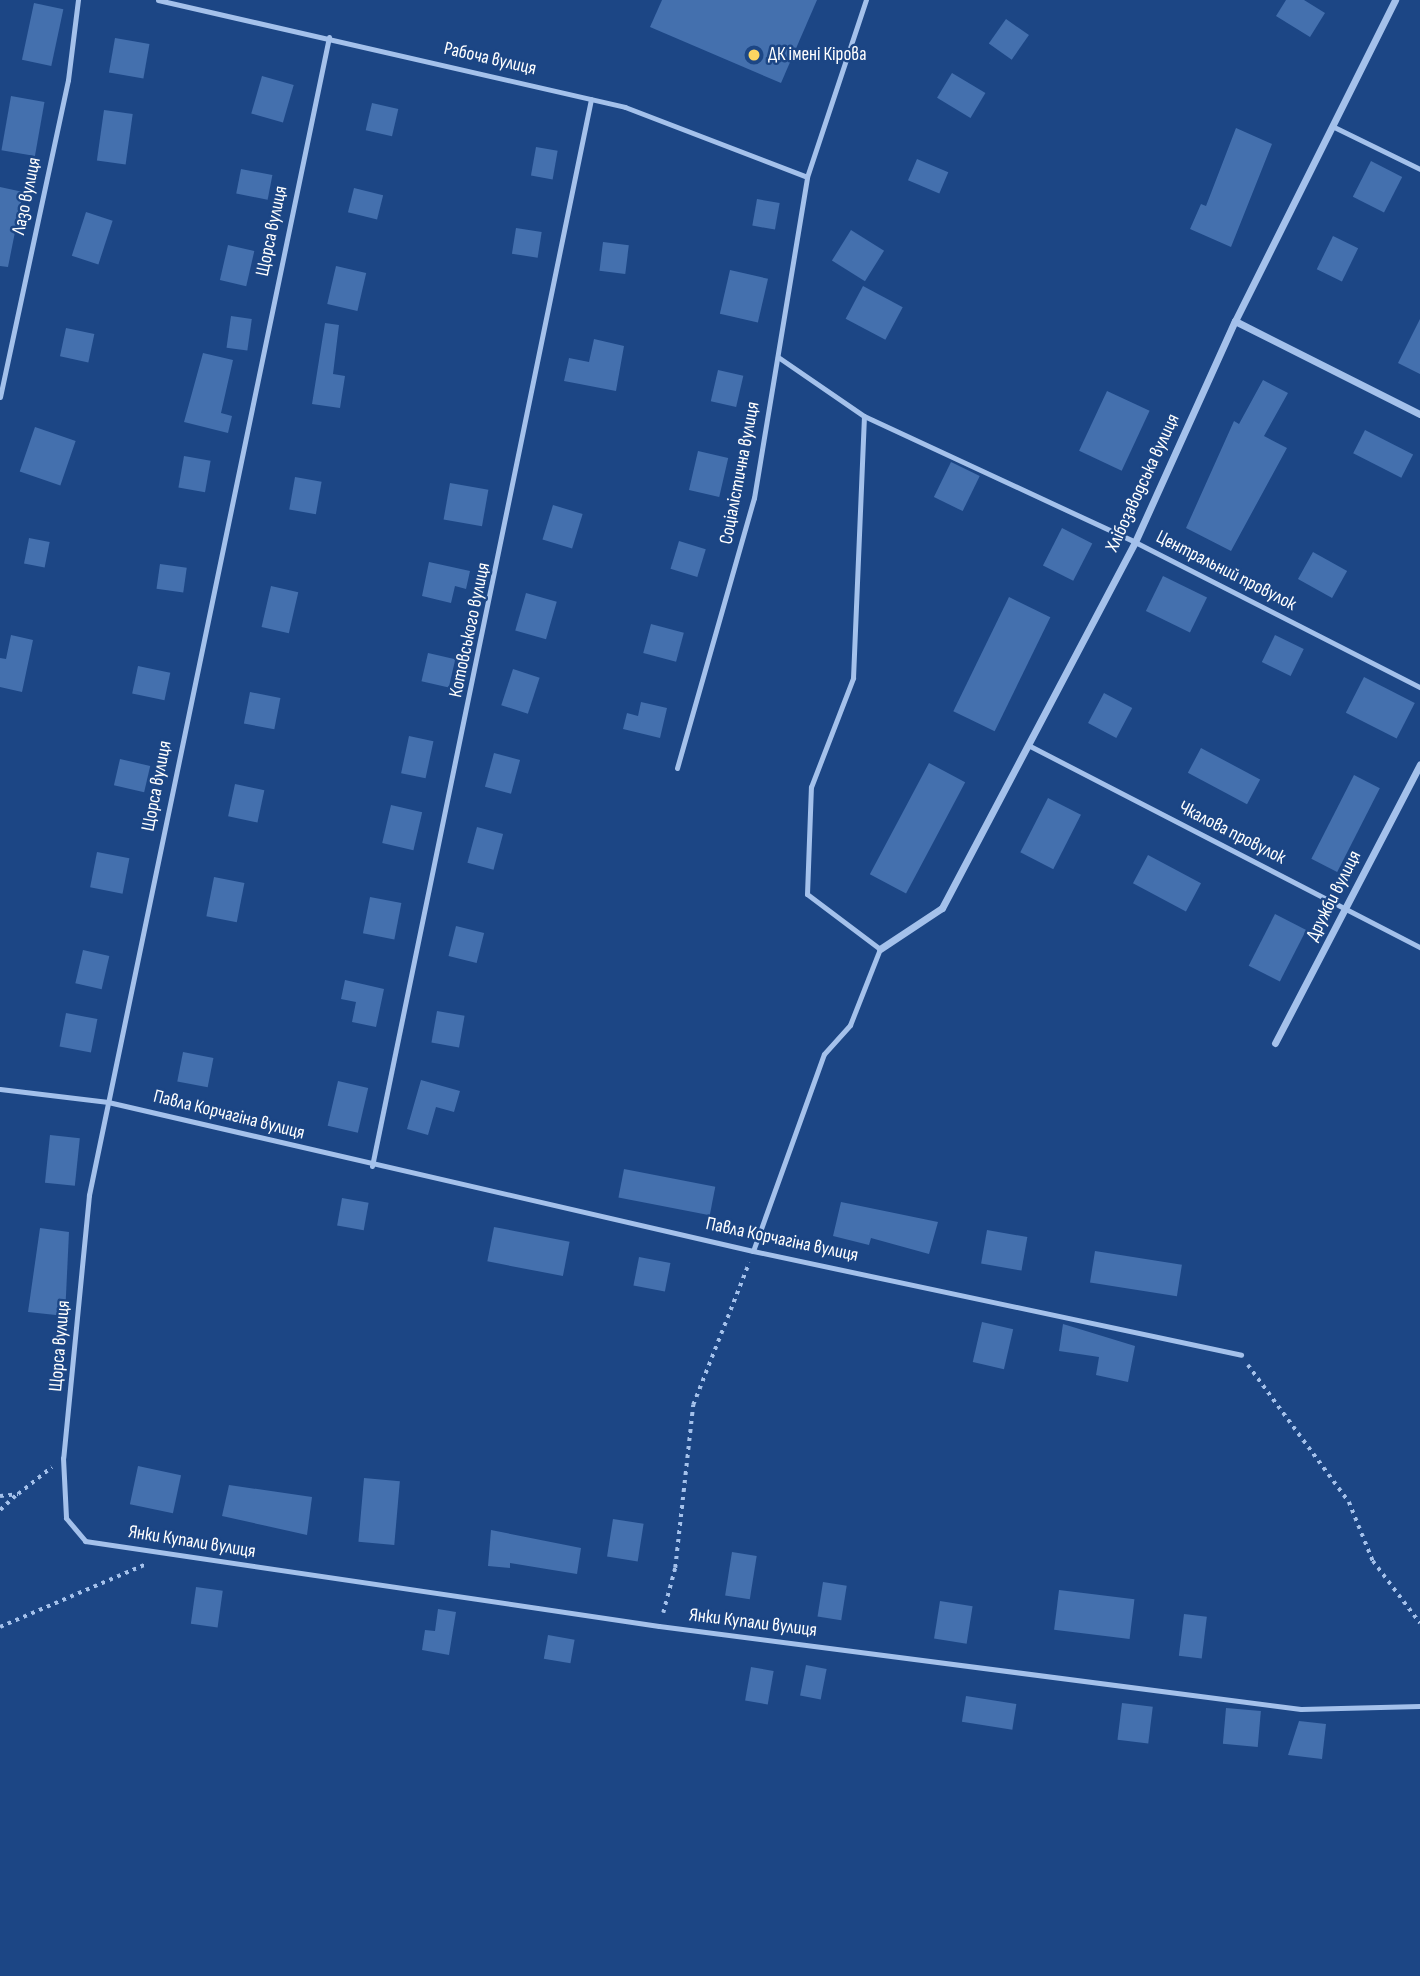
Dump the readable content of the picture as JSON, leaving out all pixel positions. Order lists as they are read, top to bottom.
{
  "streets": {
    "street": ["Хлібозаводська вулиця", "Дружби вулиця"],
    "lane": [
      "Рабоча вулиця",
      "Лазо вулиця",
      "Щорса вулиця",
      "Соціалістична вулиця",
      "Центральний провулок",
      "Котовського вулиця",
      "Чкалова провулок",
      "Павла Корчагіна вулиця",
      "Янки Купали вулиця"
    ]
  },
  "crossings": [
    ["Рабоча вулиця", "Щорса вулиця"],
    ["Рабоча вулиця", "Соціалістична вулиця"],
    ["Рабоча вулиця", "Котовського вулиця"],
    ["Щорса вулиця", "Павла Корчагіна вулиця"],
    ["Щорса вулиця", "Янки Купали вулиця"],
    ["Соціалістична вулиця", "Центральний провулок"],
    ["Хлібозаводська вулиця", "Центральний провулок"],
    ["Хлібозаводська вулиця", "Чкалова провулок"],
    ["Котовського вулиця", "Павла Корчагіна вулиця"],
    ["Чкалова провулок", "Дружби вулиця"]
  ],
  "places": ["ДК імені Кірова"]
}
